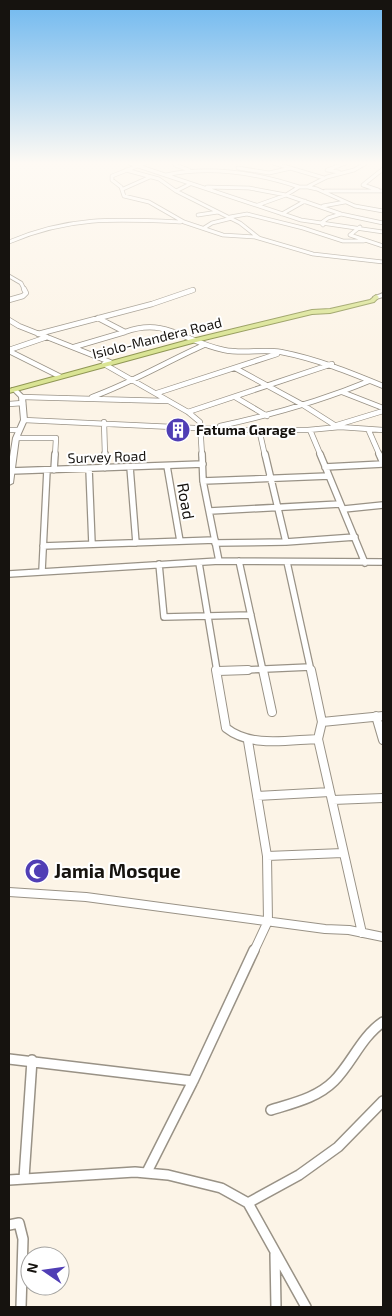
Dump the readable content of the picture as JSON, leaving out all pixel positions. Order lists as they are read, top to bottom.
{
  "streets": {
    "highway": ["Isiolo-Mandera Road"],
    "street": ["Survey Road", "Road"]
  },
  "crossings": [
    ["Survey Road", "Road"]
  ],
  "places": {
    "building": ["Fatuma Garage"],
    "mosque": ["Jamia Mosque"]
  },
  "north": "left"
}
